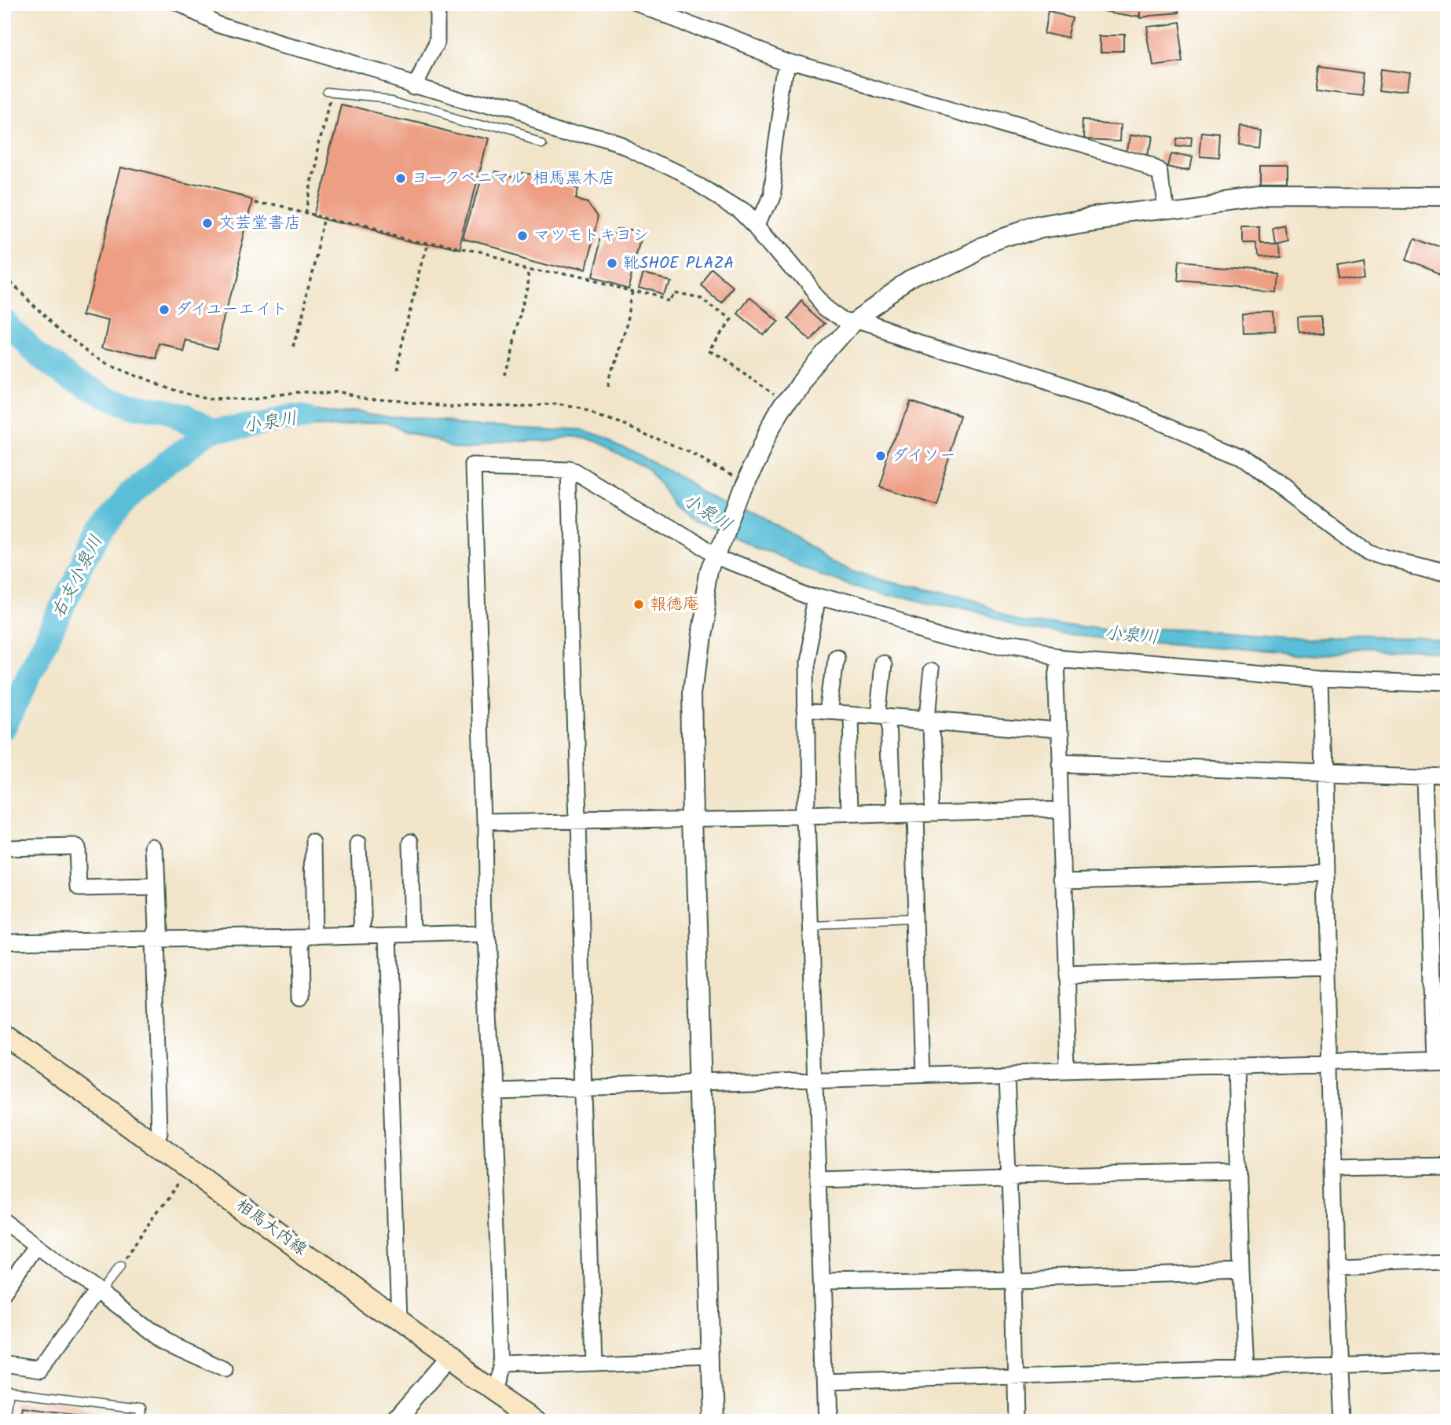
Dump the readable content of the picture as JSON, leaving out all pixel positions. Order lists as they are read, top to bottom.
{
  "streets": {
    "main road": ["相馬大内線"]
  },
  "water": ["小泉川", "右支小泉川"],
  "places": [
    "ヨークベニマル 相馬黒木店",
    "文芸堂書店",
    "マツモトキヨシ",
    "靴SHOE PLAZA",
    "ダイユーエイト",
    "ダイソー",
    "報徳庵"
  ]
}
